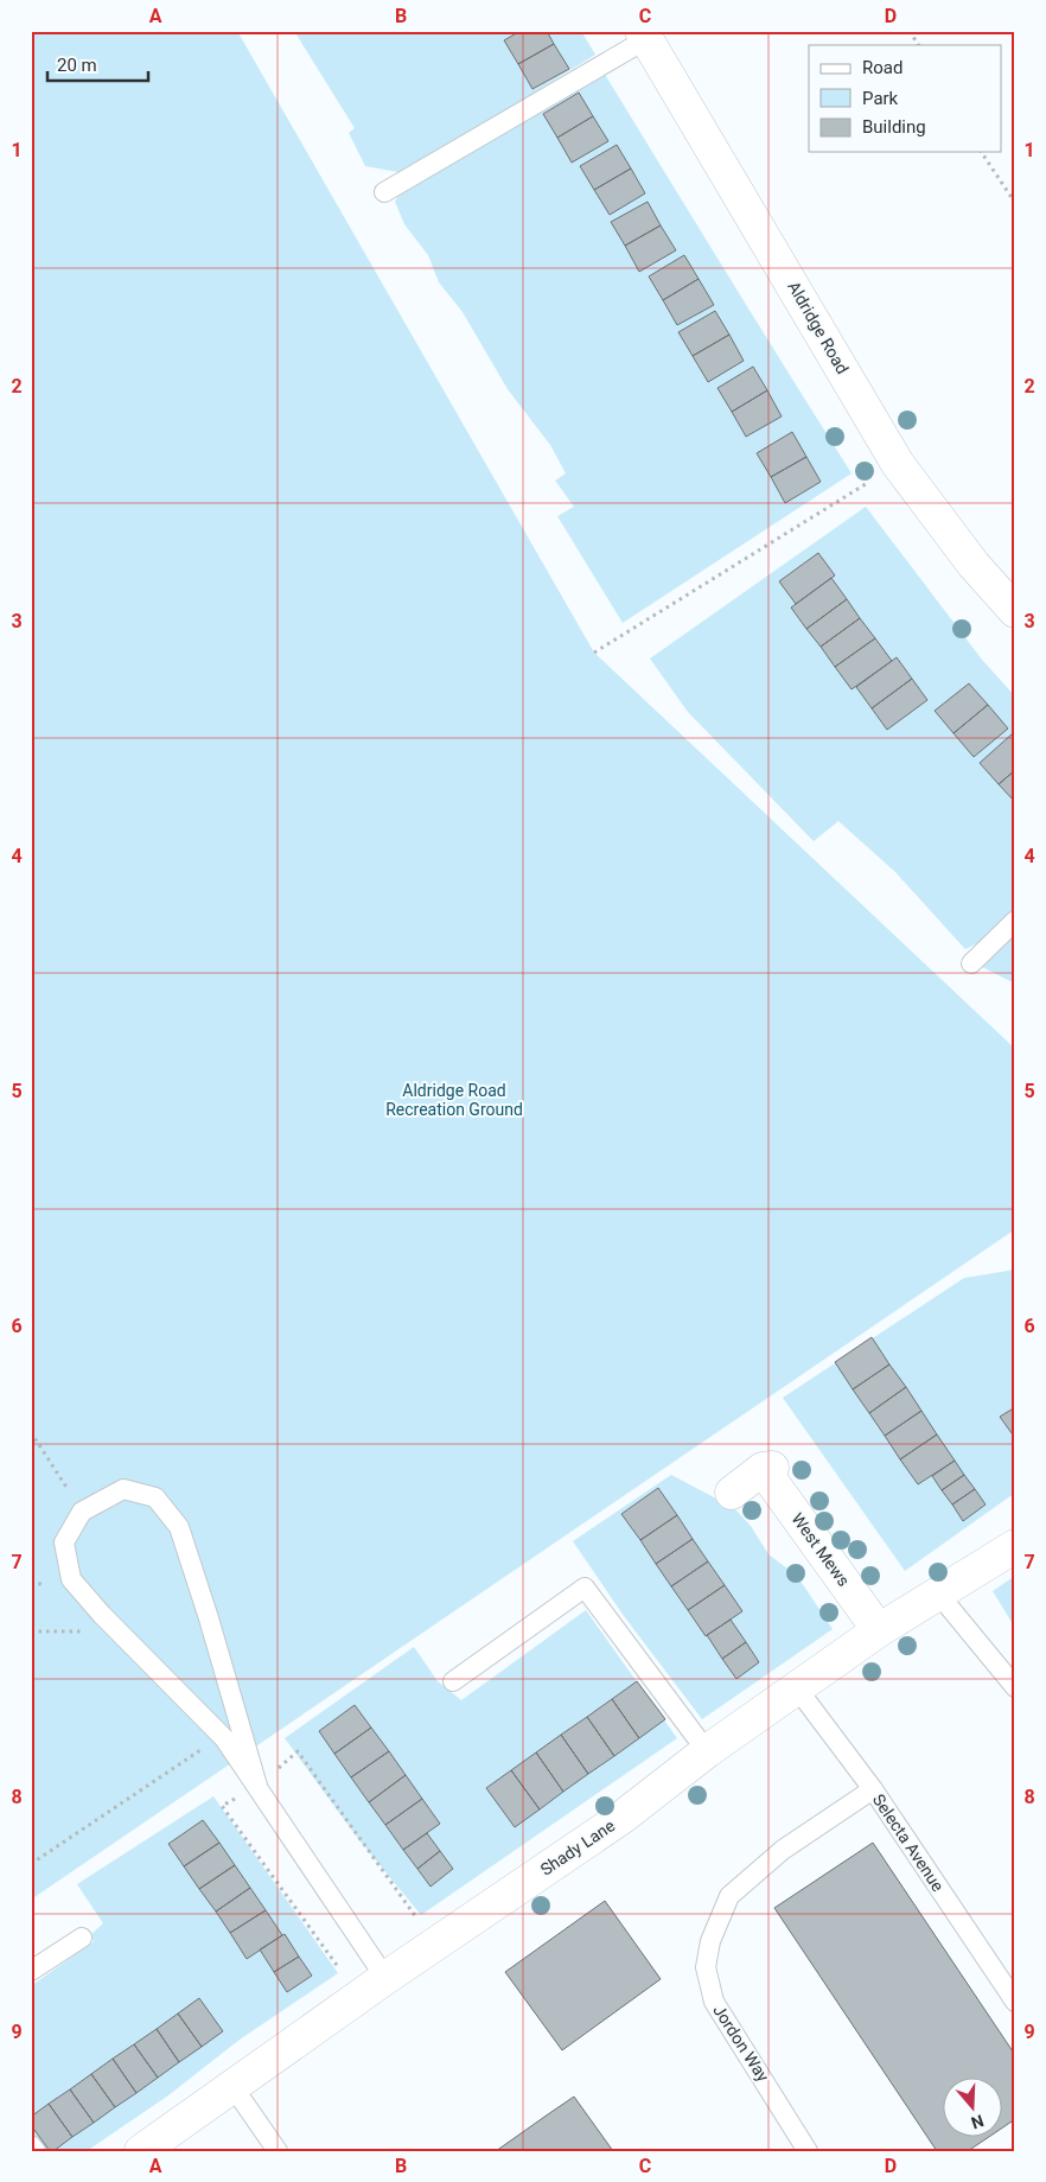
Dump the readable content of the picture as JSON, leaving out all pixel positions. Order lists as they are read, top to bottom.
{
  "streets": {
    "street": ["Aldridge Road", "West Mews", "Shady Lane"],
    "lane": ["Selecta Avenue", "Jordon Way"]
  },
  "crossings": [
    ["West Mews", "Shady Lane"],
    ["Selecta Avenue", "Shady Lane"],
    ["Selecta Avenue", "Jordon Way"]
  ],
  "parks": ["Aldridge Road Recreation Ground"],
  "legend": ["Road", "Park", "Building"],
  "scale_bar": "20 m",
  "north": "bottom",
  "grid": {
    "columns": [
      "A",
      "B",
      "C",
      "D"
    ],
    "rows": [
      "1",
      "2",
      "3",
      "4",
      "5",
      "6",
      "7",
      "8",
      "9"
    ]
  }
}
